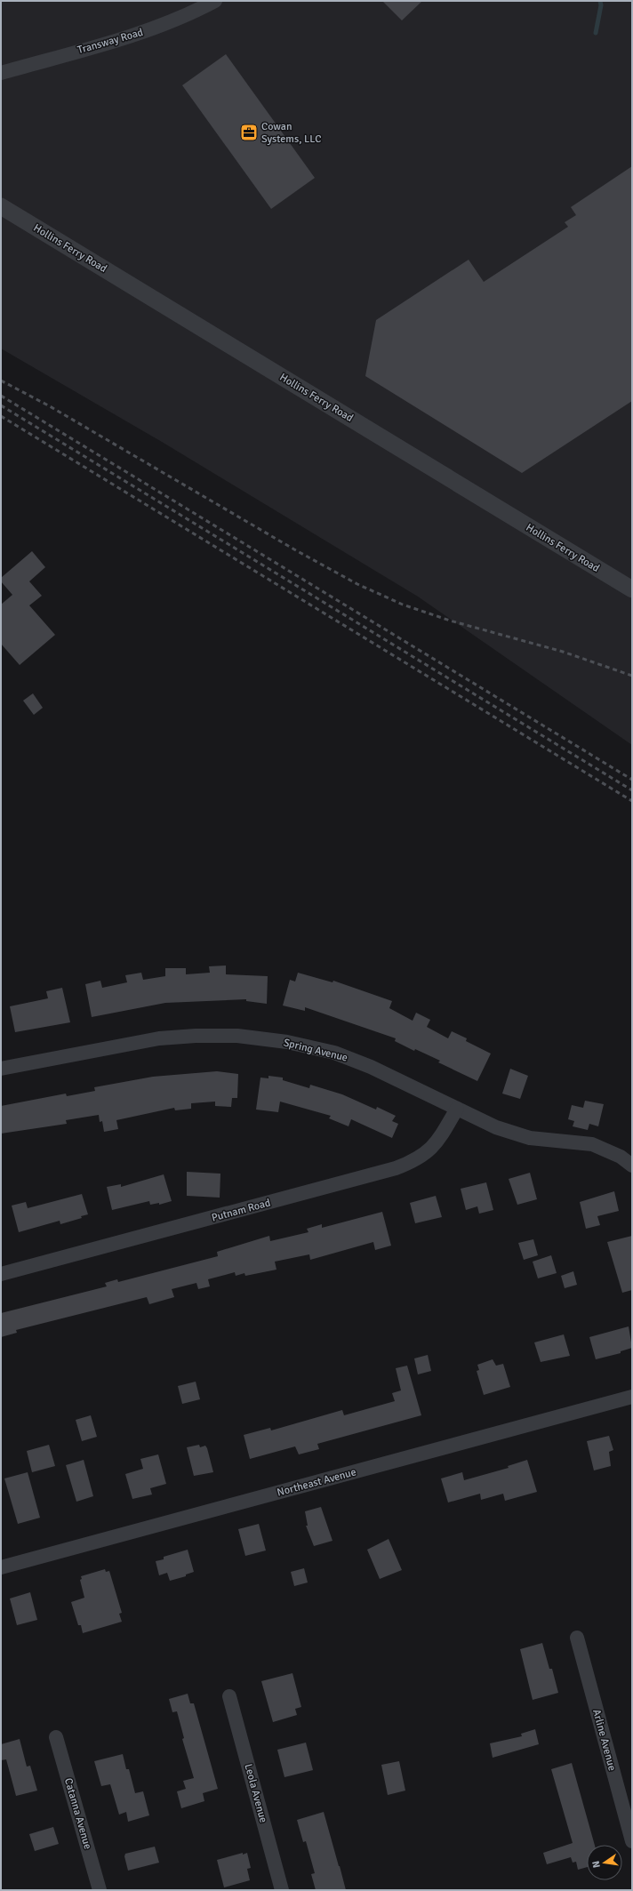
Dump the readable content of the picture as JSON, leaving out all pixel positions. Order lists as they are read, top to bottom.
{
  "streets": {
    "street": [
      "Transway Road",
      "Hollins Ferry Road",
      "Spring Avenue",
      "Putnam Road",
      "Northeast Avenue",
      "Arline Avenue",
      "Leola Avenue",
      "Catanna Avenue"
    ]
  },
  "crossings": [
    ["Spring Avenue", "Putnam Road"]
  ],
  "places": {
    "office": ["Cowan Systems, LLC"]
  },
  "north": "left"
}
